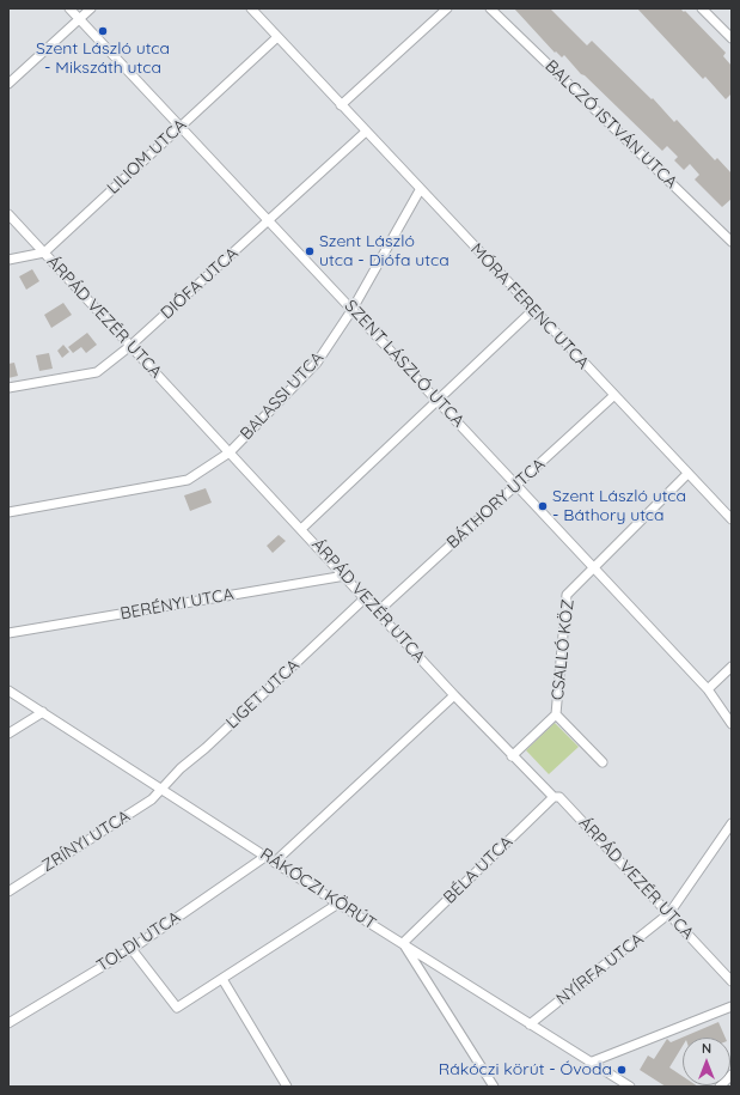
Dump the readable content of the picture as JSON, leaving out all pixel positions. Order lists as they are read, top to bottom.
{
  "streets": {
    "street": [
      "BALCZÓ ISTVÁN UTCA",
      "LILIOM UTCA",
      "DIÓFA UTCA",
      "MÓRA FERENC UTCA",
      "ÁRPÁD VEZÉR UTCA",
      "SZENT LÁSZLÓ UTCA",
      "BALASSI UTCA",
      "BÁTHORY UTCA",
      "BERÉNYI UTCA",
      "CSALLÓ KÖZ",
      "LIGET UTCA",
      "ZRÍNYI UTCA",
      "BÉLA UTCA",
      "RÁKÓCZI KÖRÚT",
      "TOLDI UTCA",
      "NYÍRFA UTCA"
    ]
  },
  "crossings": [
    ["LILIOM UTCA", "MÓRA FERENC UTCA"],
    ["LILIOM UTCA", "ÁRPÁD VEZÉR UTCA"],
    ["LILIOM UTCA", "SZENT LÁSZLÓ UTCA"],
    ["DIÓFA UTCA", "MÓRA FERENC UTCA"],
    ["DIÓFA UTCA", "ÁRPÁD VEZÉR UTCA"],
    ["DIÓFA UTCA", "SZENT LÁSZLÓ UTCA"],
    ["MÓRA FERENC UTCA", "BALASSI UTCA"],
    ["MÓRA FERENC UTCA", "BÁTHORY UTCA"],
    ["MÓRA FERENC UTCA", "CSALLÓ KÖZ"],
    ["ÁRPÁD VEZÉR UTCA", "BALASSI UTCA"],
    ["ÁRPÁD VEZÉR UTCA", "BÁTHORY UTCA"],
    ["ÁRPÁD VEZÉR UTCA", "BERÉNYI UTCA"],
    ["ÁRPÁD VEZÉR UTCA", "CSALLÓ KÖZ"],
    ["ÁRPÁD VEZÉR UTCA", "LIGET UTCA"],
    ["ÁRPÁD VEZÉR UTCA", "BÉLA UTCA"],
    ["ÁRPÁD VEZÉR UTCA", "NYÍRFA UTCA"],
    ["SZENT LÁSZLÓ UTCA", "BALASSI UTCA"],
    ["SZENT LÁSZLÓ UTCA", "BÁTHORY UTCA"],
    ["SZENT LÁSZLÓ UTCA", "CSALLÓ KÖZ"],
    ["LIGET UTCA", "ZRÍNYI UTCA"],
    ["LIGET UTCA", "RÁKÓCZI KÖRÚT"],
    ["ZRÍNYI UTCA", "RÁKÓCZI KÖRÚT"],
    ["BÉLA UTCA", "RÁKÓCZI KÖRÚT"],
    ["RÁKÓCZI KÖRÚT", "TOLDI UTCA"],
    ["RÁKÓCZI KÖRÚT", "NYÍRFA UTCA"]
  ],
  "places": [
    "Szent László utca - Mikszáth utca",
    "Szent László utca - Diófa utca",
    "Szent László utca - Báthory utca",
    "Rákóczi körút - Óvoda"
  ],
  "north": "top"
}
